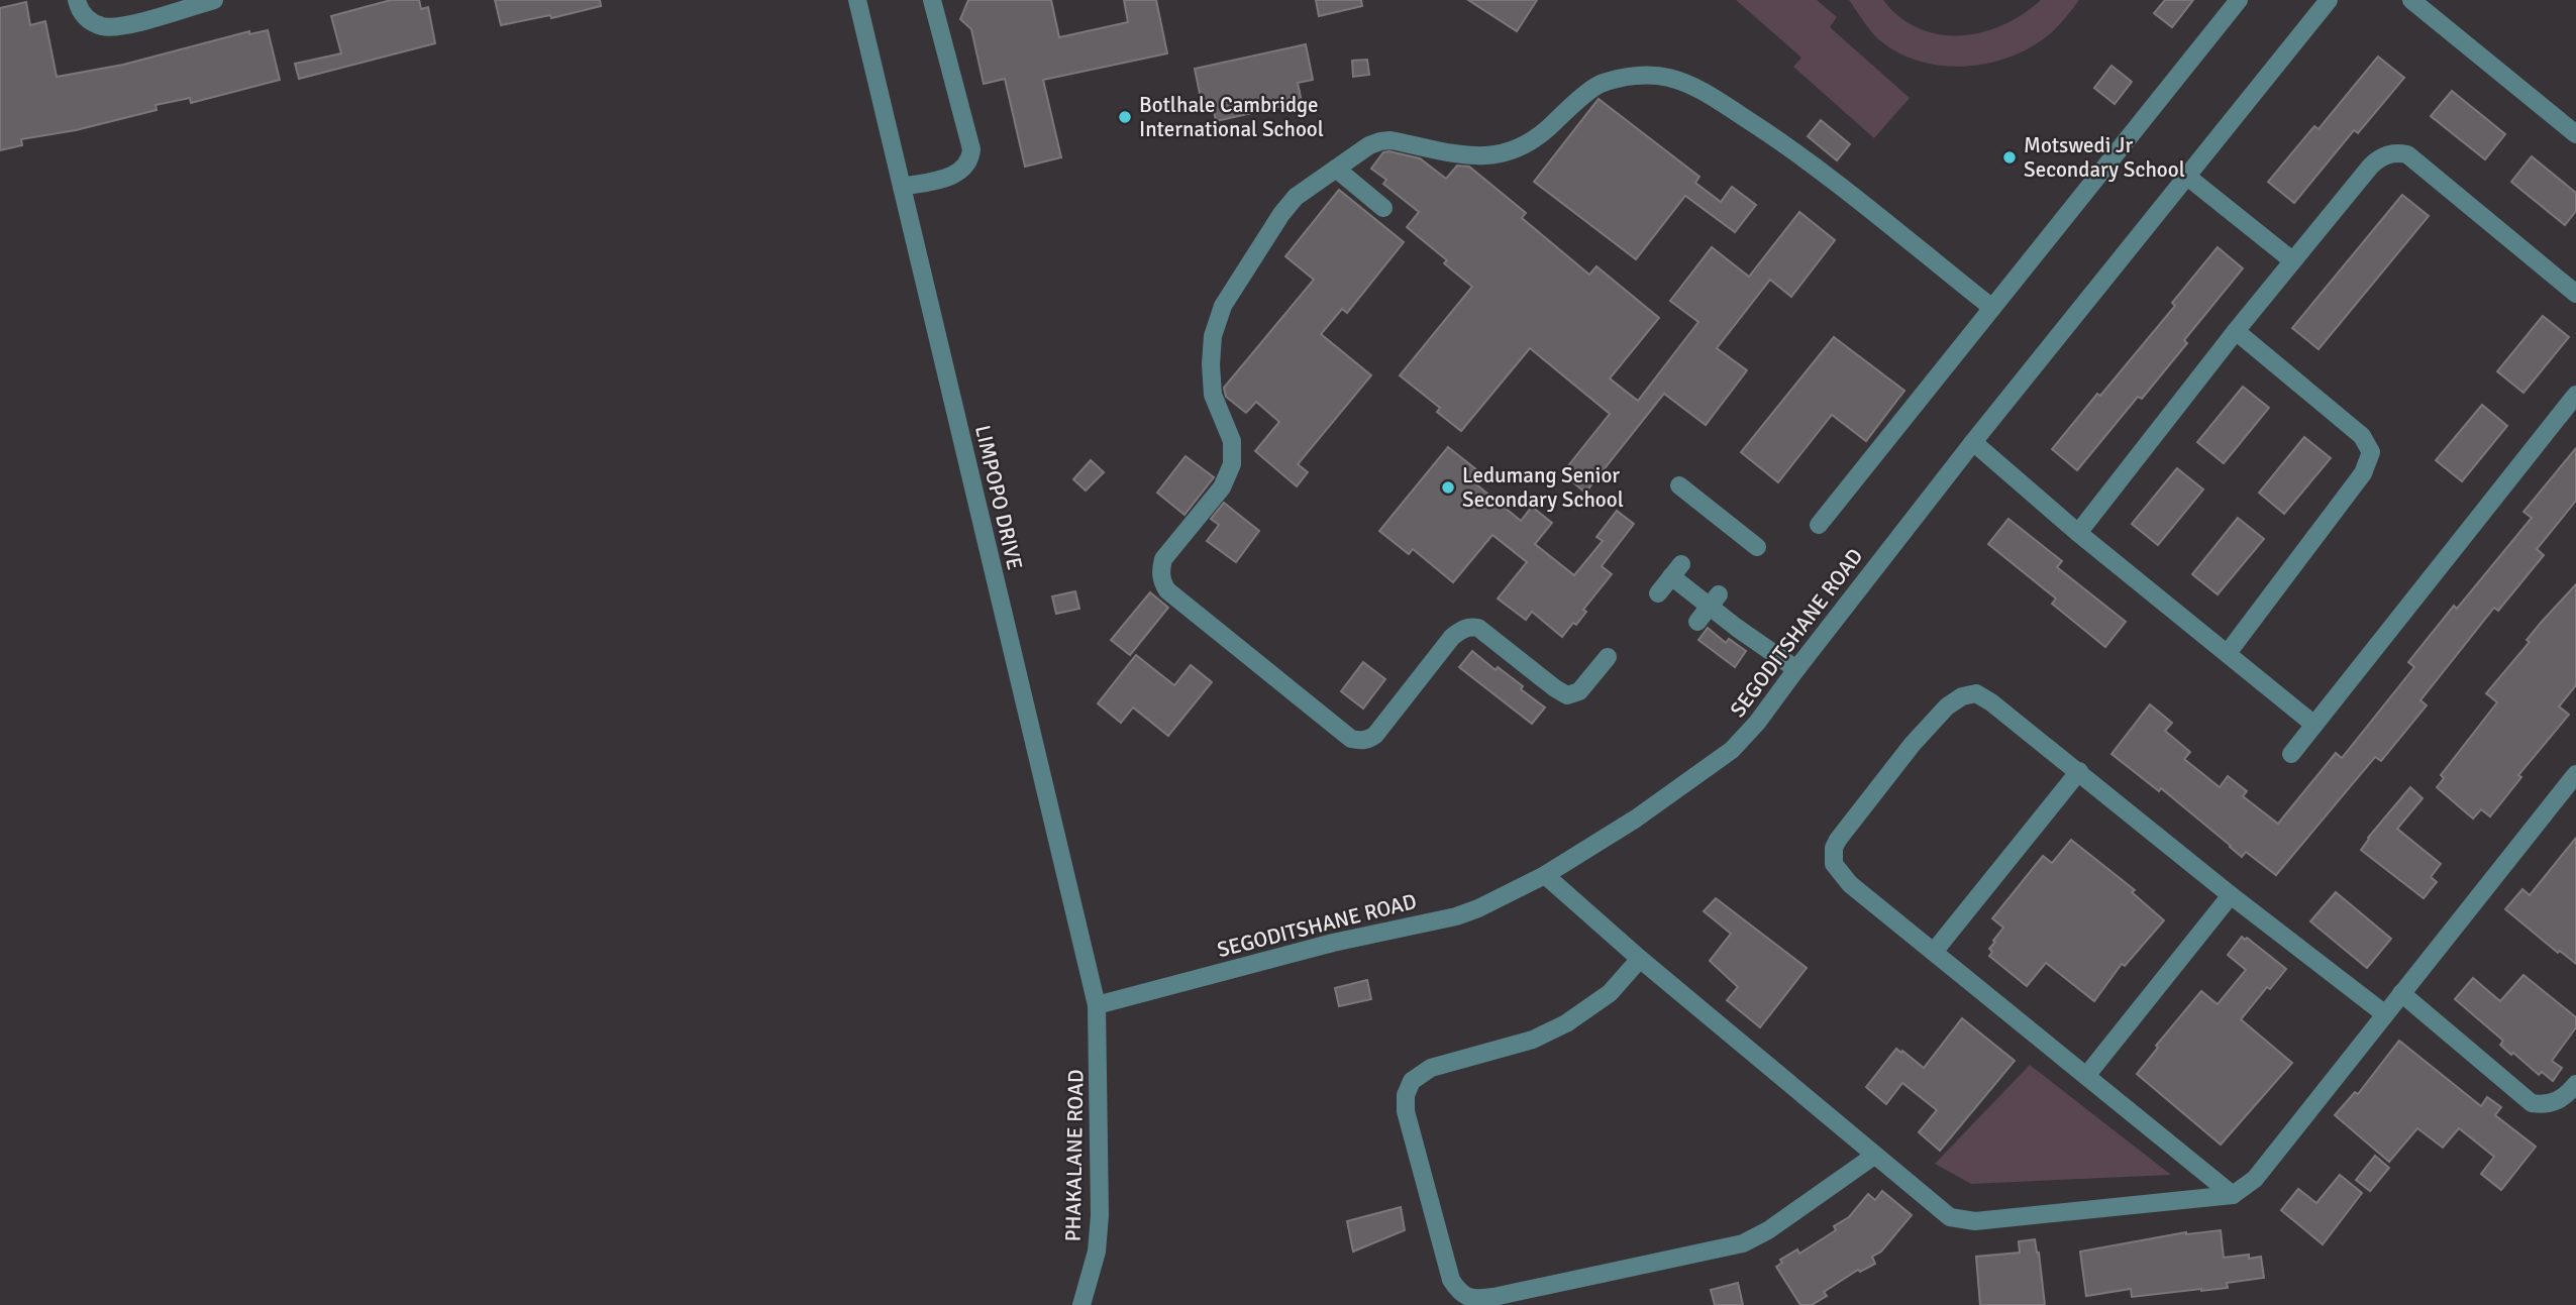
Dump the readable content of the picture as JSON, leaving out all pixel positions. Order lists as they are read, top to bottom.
{
  "streets": {
    "street": ["LIMPOPO DRIVE", "SEGODITSHANE ROAD", "PHAKALANE ROAD"]
  },
  "crossings": [
    ["LIMPOPO DRIVE", "SEGODITSHANE ROAD"],
    ["LIMPOPO DRIVE", "PHAKALANE ROAD"],
    ["SEGODITSHANE ROAD", "PHAKALANE ROAD"]
  ],
  "places": ["Botlhale Cambridge International School", "Motswedi Jr Secondary School", "Ledumang Senior Secondary School"]
}
